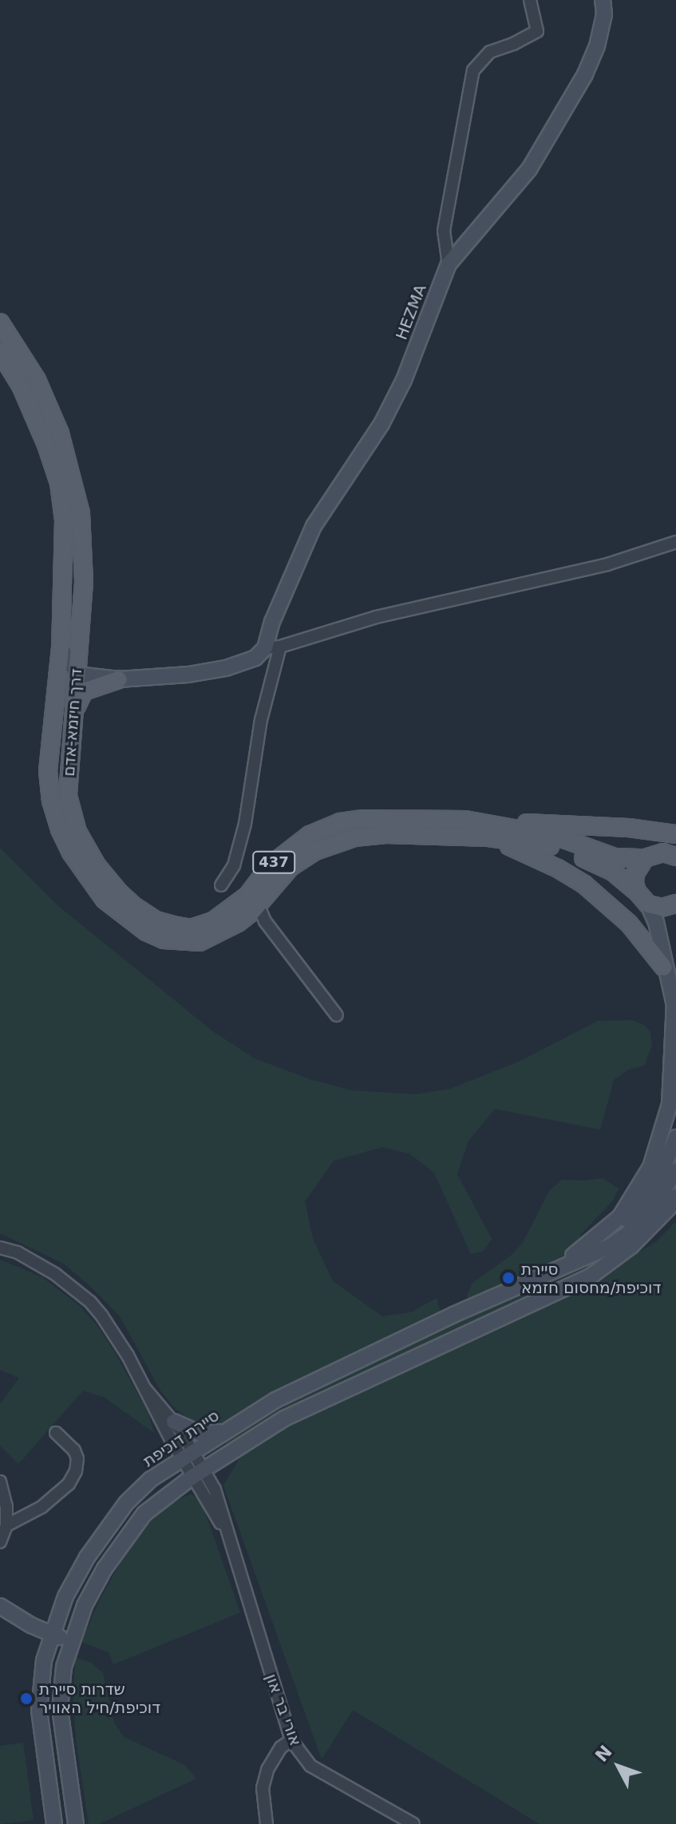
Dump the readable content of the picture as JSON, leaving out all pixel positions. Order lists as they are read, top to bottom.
{
  "streets": {
    "main road": [
      "HEZMA",
      "דרך חיזמא-אדם",
      "437",
      "סיירת דוכיפת"
    ],
    "street": ["אורי בר און"]
  },
  "crossings": [
    ["סיירת דוכיפת", "אורי בר און"]
  ],
  "places": ["סיירת דוכיפת/מחסום חזמא", "שדרות סיירת דוכיפת/חיל האוויר"],
  "north": "top left"
}
